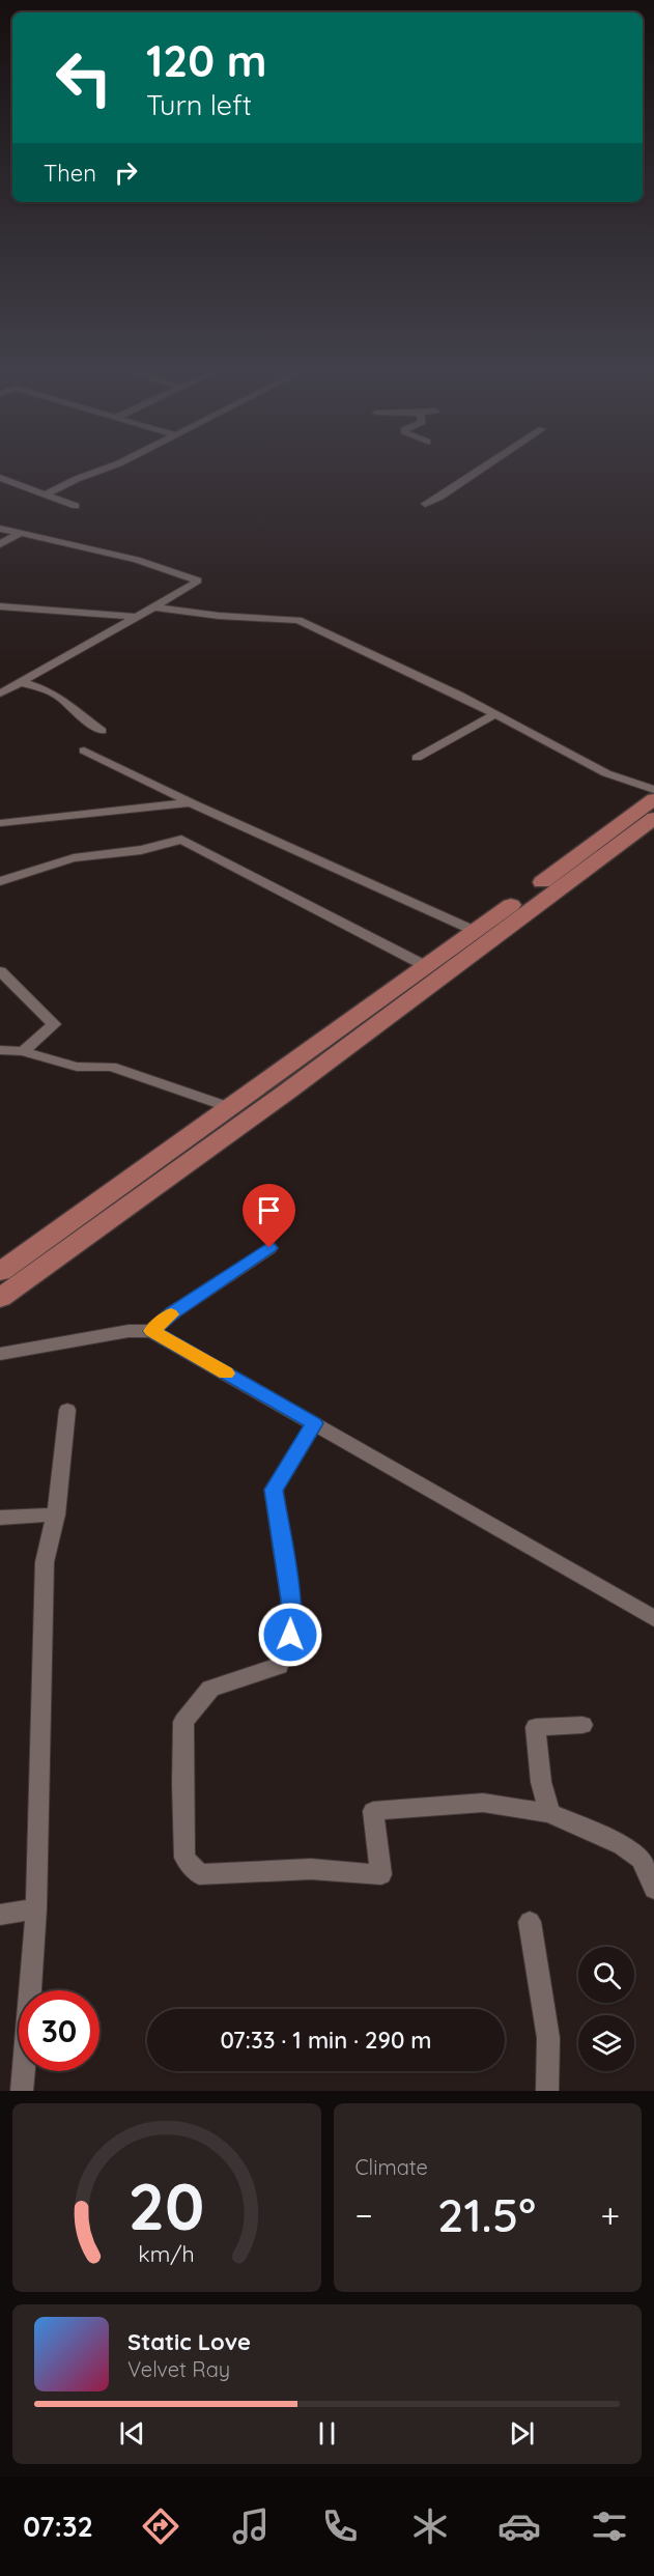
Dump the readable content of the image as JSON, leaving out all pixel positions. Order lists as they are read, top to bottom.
{
  "page": {
    "turn": ["120 m", "Turn left"],
    "then": "Then",
    "limit": "30",
    "trip": "07:33 · 1 min · 290 m",
    "tile": "Climate",
    "heat": ["−", "21.5°", "+"],
    "song": ["Static Love", "Velvet Ray"],
    "tabs": "07:32",
    "gauge": ["20", "km/h"]
  }
}
